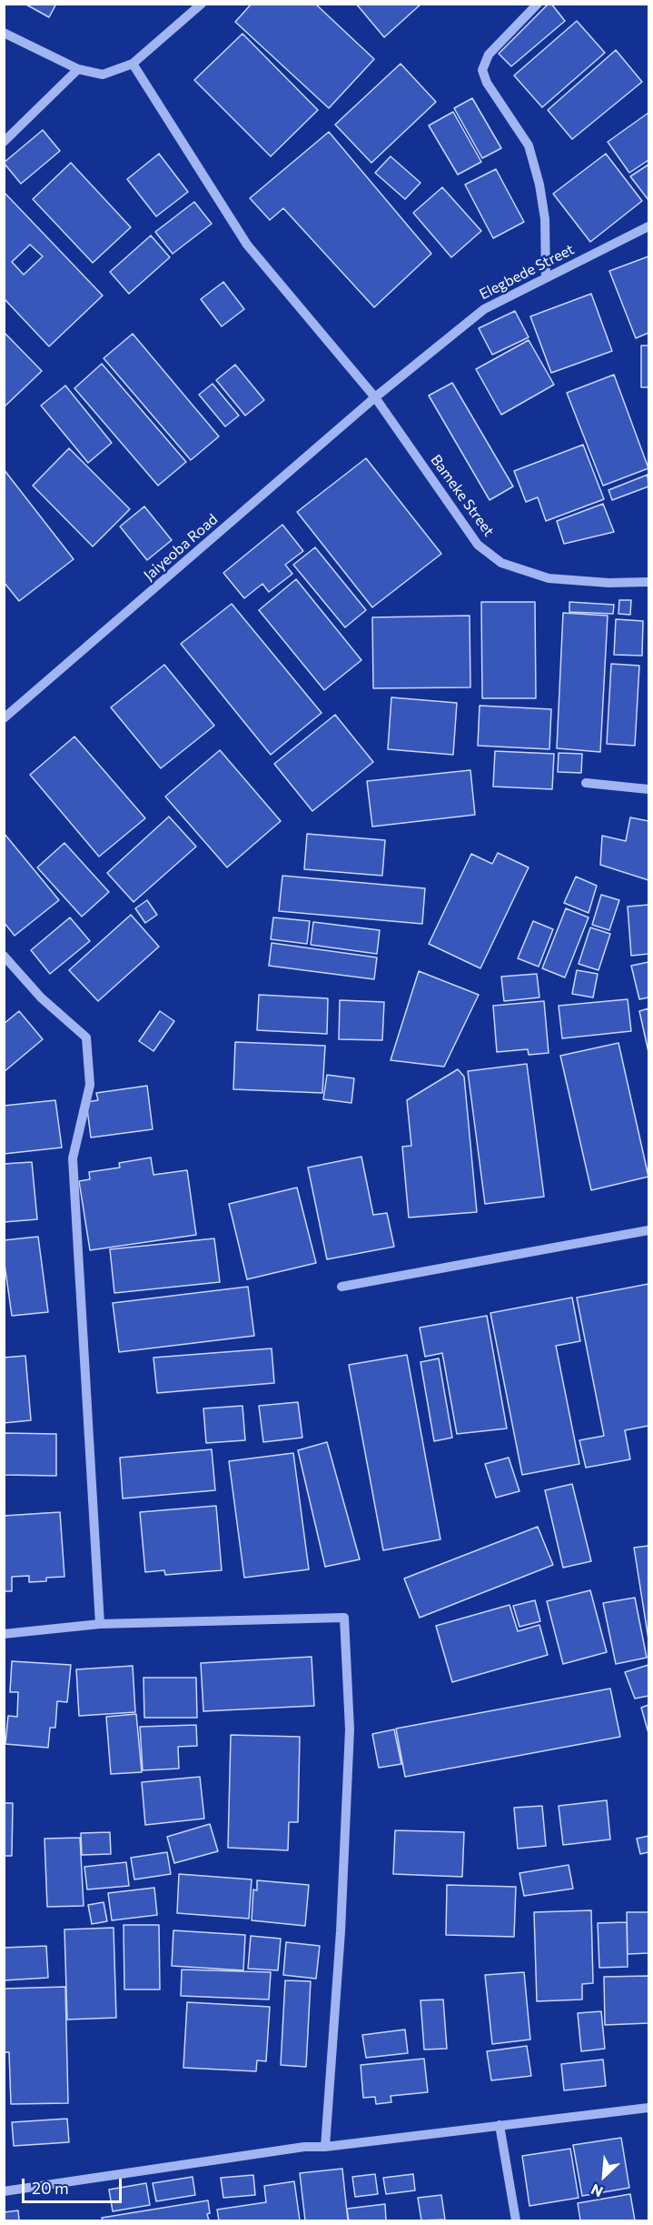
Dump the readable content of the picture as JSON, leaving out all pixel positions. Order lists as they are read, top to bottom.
{
  "streets": {
    "street": ["Elegbede Street", "Bameke Street", "Jaiyeoba Road"]
  },
  "crossings": [
    ["Elegbede Street", "Bameke Street"],
    ["Elegbede Street", "Jaiyeoba Road"],
    ["Bameke Street", "Jaiyeoba Road"]
  ],
  "scale_bar": "20 m",
  "north": "bottom left"
}
